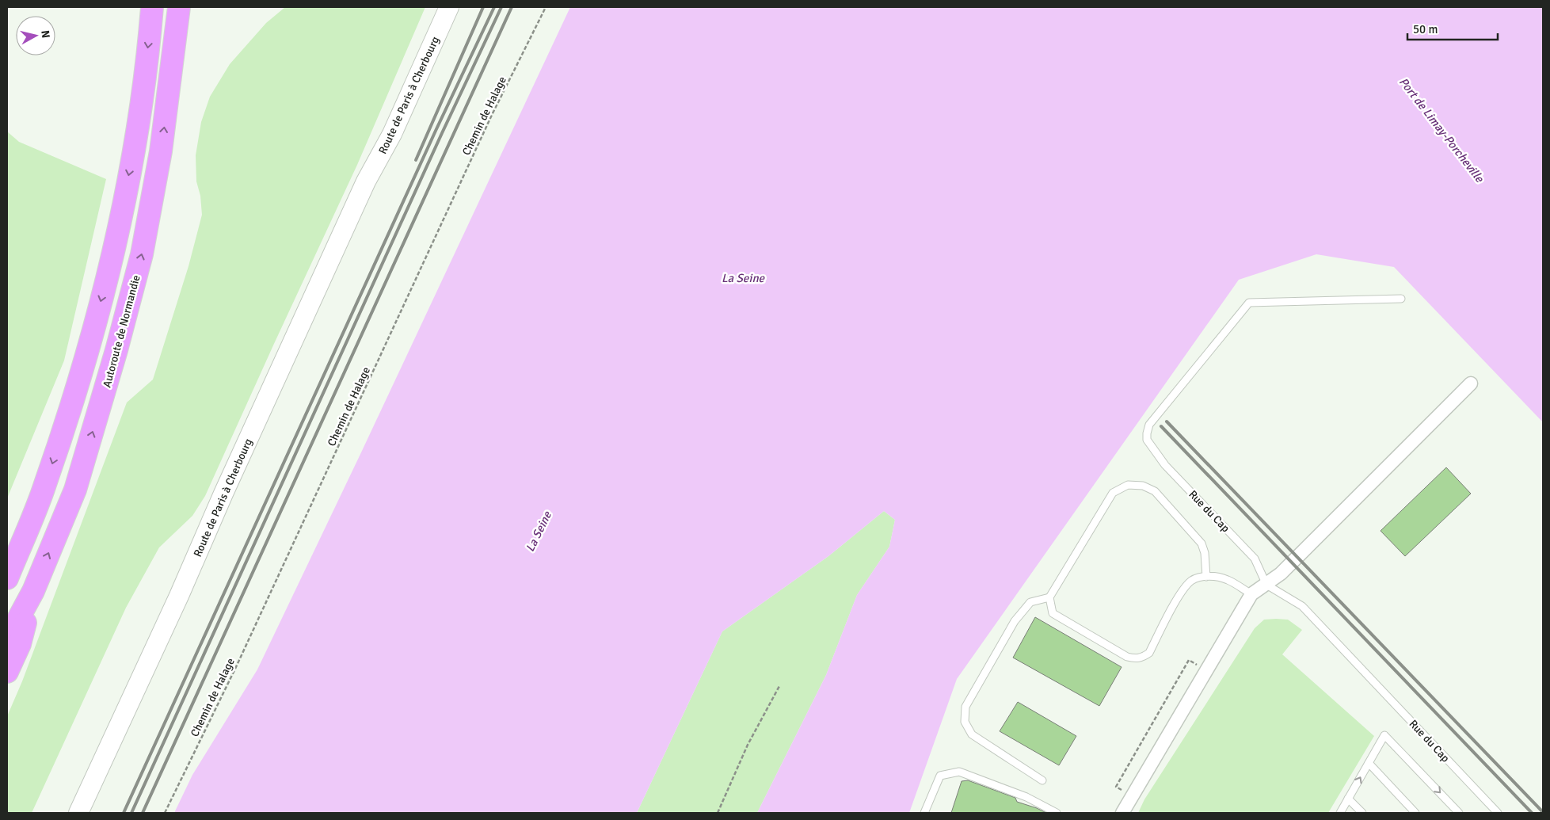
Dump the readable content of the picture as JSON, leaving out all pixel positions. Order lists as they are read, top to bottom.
{
  "streets": {
    "highway": ["Autoroute de Normandie"],
    "main road": ["Route de Paris à Cherbourg"],
    "lane": ["Rue du Cap"],
    "path": ["Chemin de Halage"]
  },
  "water": ["Port de Limay-Porcheville", "La Seine"],
  "scale_bar": "50 m",
  "north": "right"
}
